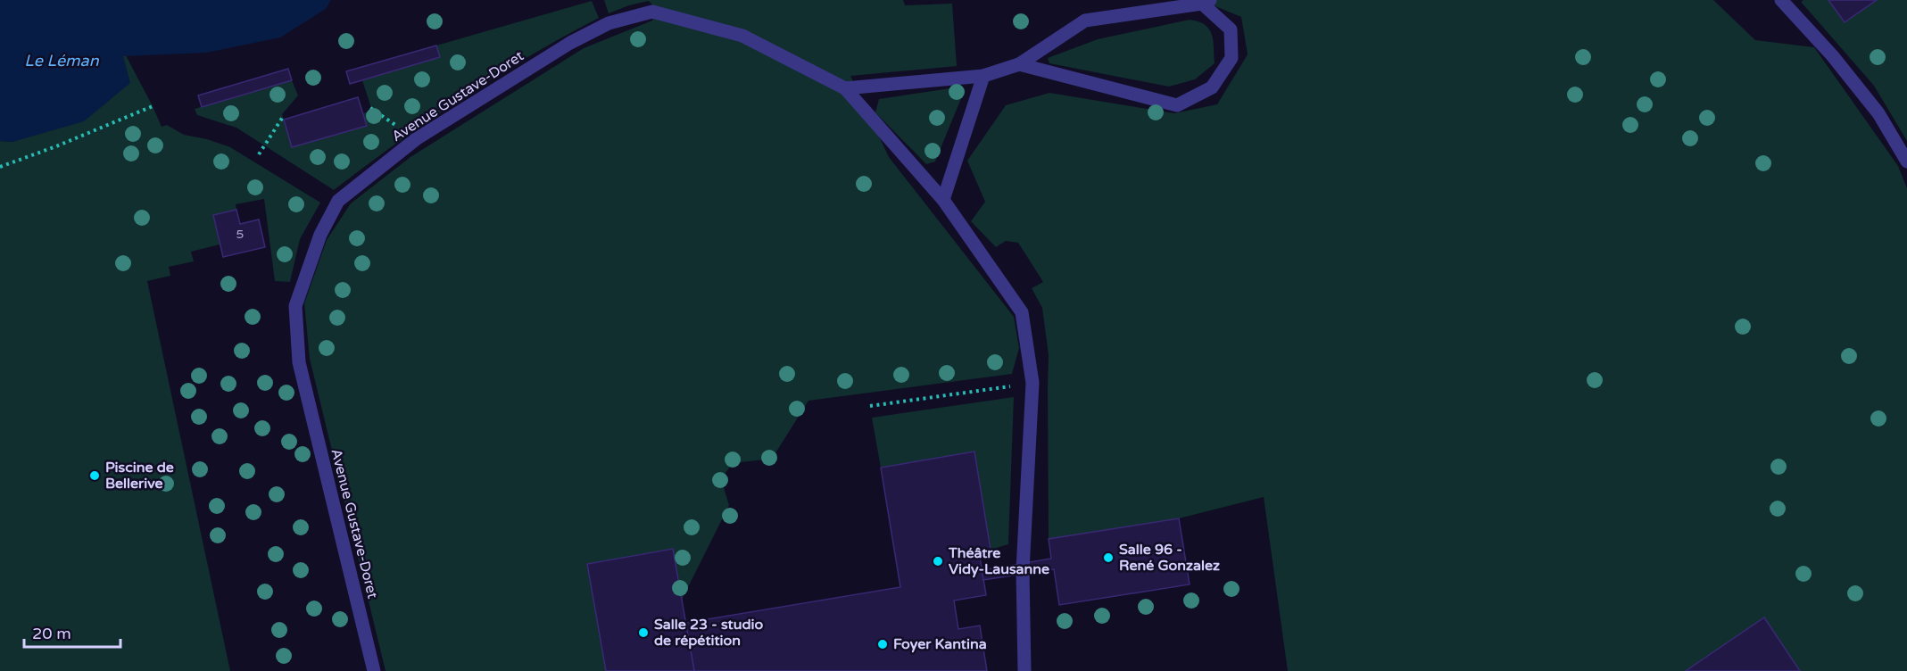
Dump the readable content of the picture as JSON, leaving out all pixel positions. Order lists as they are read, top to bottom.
{
  "streets": {
    "street": ["Avenue Gustave-Doret"]
  },
  "water": ["Le Léman"],
  "places": [
    "Piscine de Bellerive",
    "Salle 96 - René Gonzalez",
    "Théâtre Vidy-Lausanne",
    "Salle 23 - studio de répétition",
    "Foyer Kantina"
  ],
  "house_numbers": ["5"],
  "scale_bar": "20 m"
}
